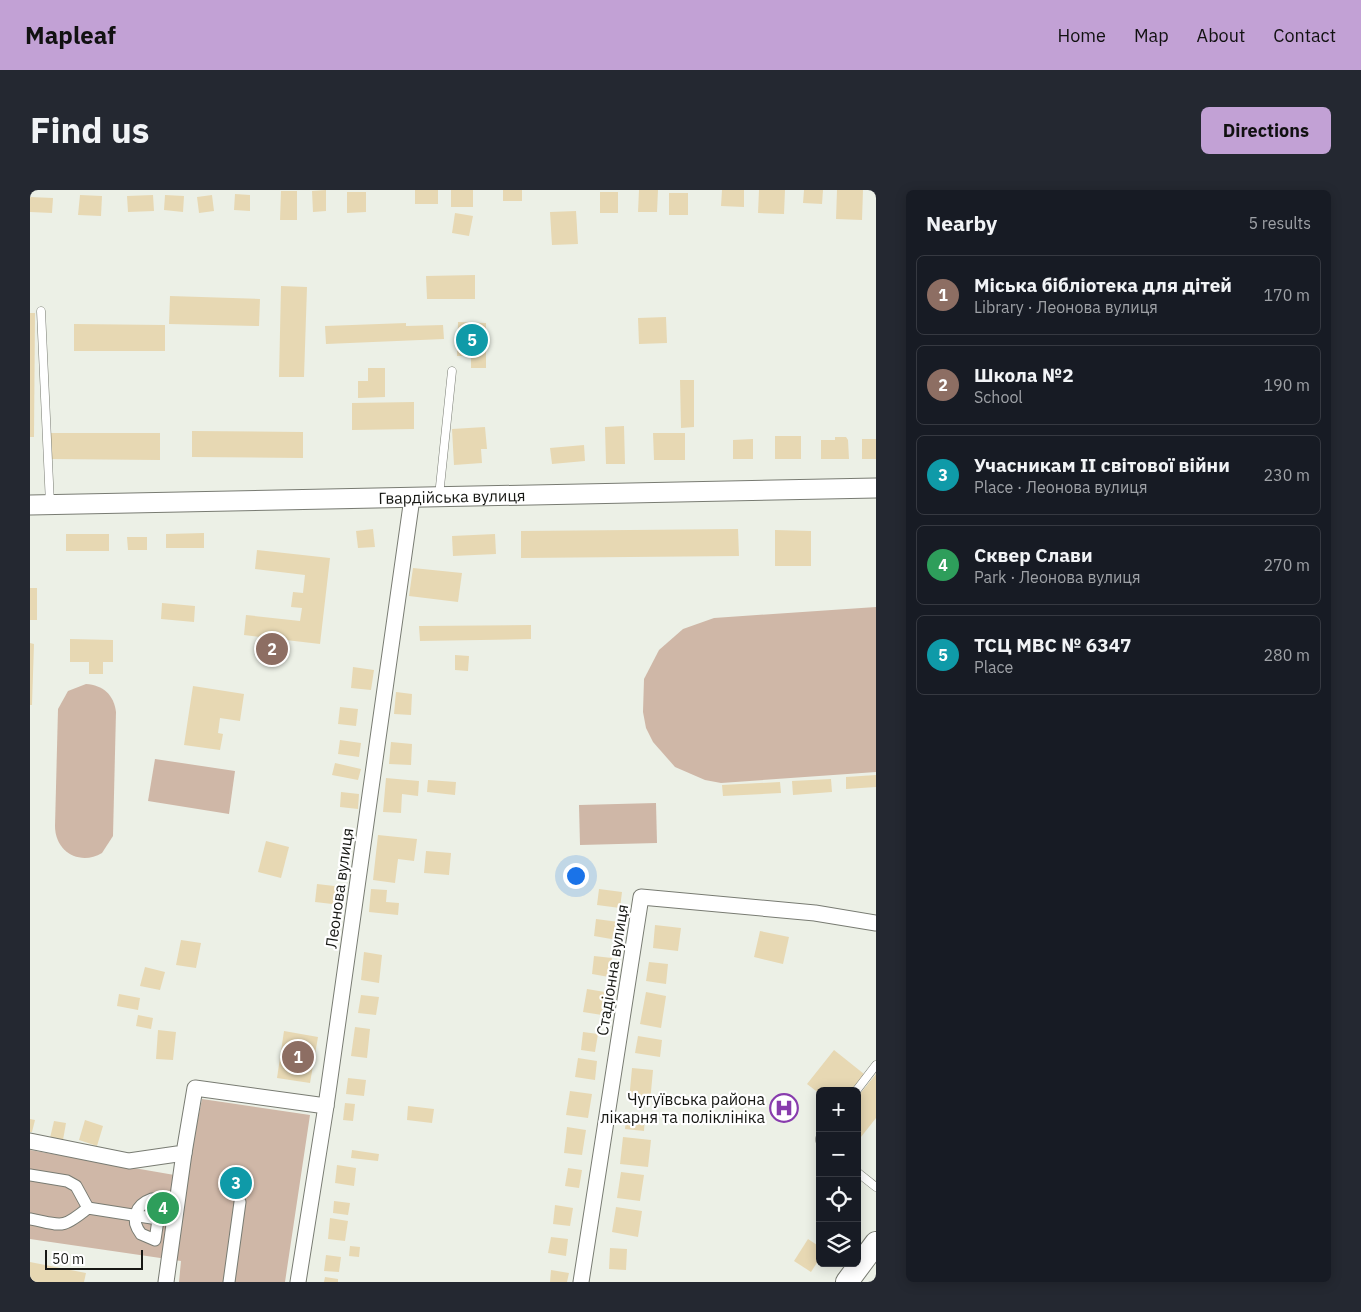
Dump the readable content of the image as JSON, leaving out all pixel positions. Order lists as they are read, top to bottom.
{
  "streets": {
    "street": ["Гвардійська вулиця", "Леонова вулиця", "Стадіонна вулиця"]
  },
  "crossings": [
    ["Гвардійська вулиця", "Леонова вулиця"]
  ],
  "places": {
    "hospital": ["Чугуївська района лікарня та поліклініка"]
  },
  "scale_bar": "50 m",
  "page": {
    "header": "Mapleaf",
    "nav": [
      "Home",
      "Map",
      "About",
      "Contact"
    ],
    "title": "Find us",
    "buttons": "Directions",
    "heading": ["Nearby", "5 results"],
    "list": [
      {
        "mark": "1",
        "name": "Міська бібліотека для дітей",
        "note": "Library · Леонова вулиця",
        "value": "170 m"
      },
      {
        "mark": "2",
        "name": "Школа №2",
        "note": "School",
        "value": "190 m"
      },
      {
        "mark": "3",
        "name": "Учасникам II світової війни",
        "note": "Place · Леонова вулиця",
        "value": "230 m"
      },
      {
        "mark": "4",
        "name": "Сквер Слави",
        "note": "Park · Леонова вулиця",
        "value": "270 m"
      },
      {
        "mark": "5",
        "name": "ТСЦ МВС № 6347",
        "note": "Place",
        "value": "280 m"
      }
    ],
    "pins": [
      "5",
      "2",
      "1",
      "3",
      "4"
    ],
    "map_buttons": ["+", "−"],
    "scale": "50 m"
  }
}
